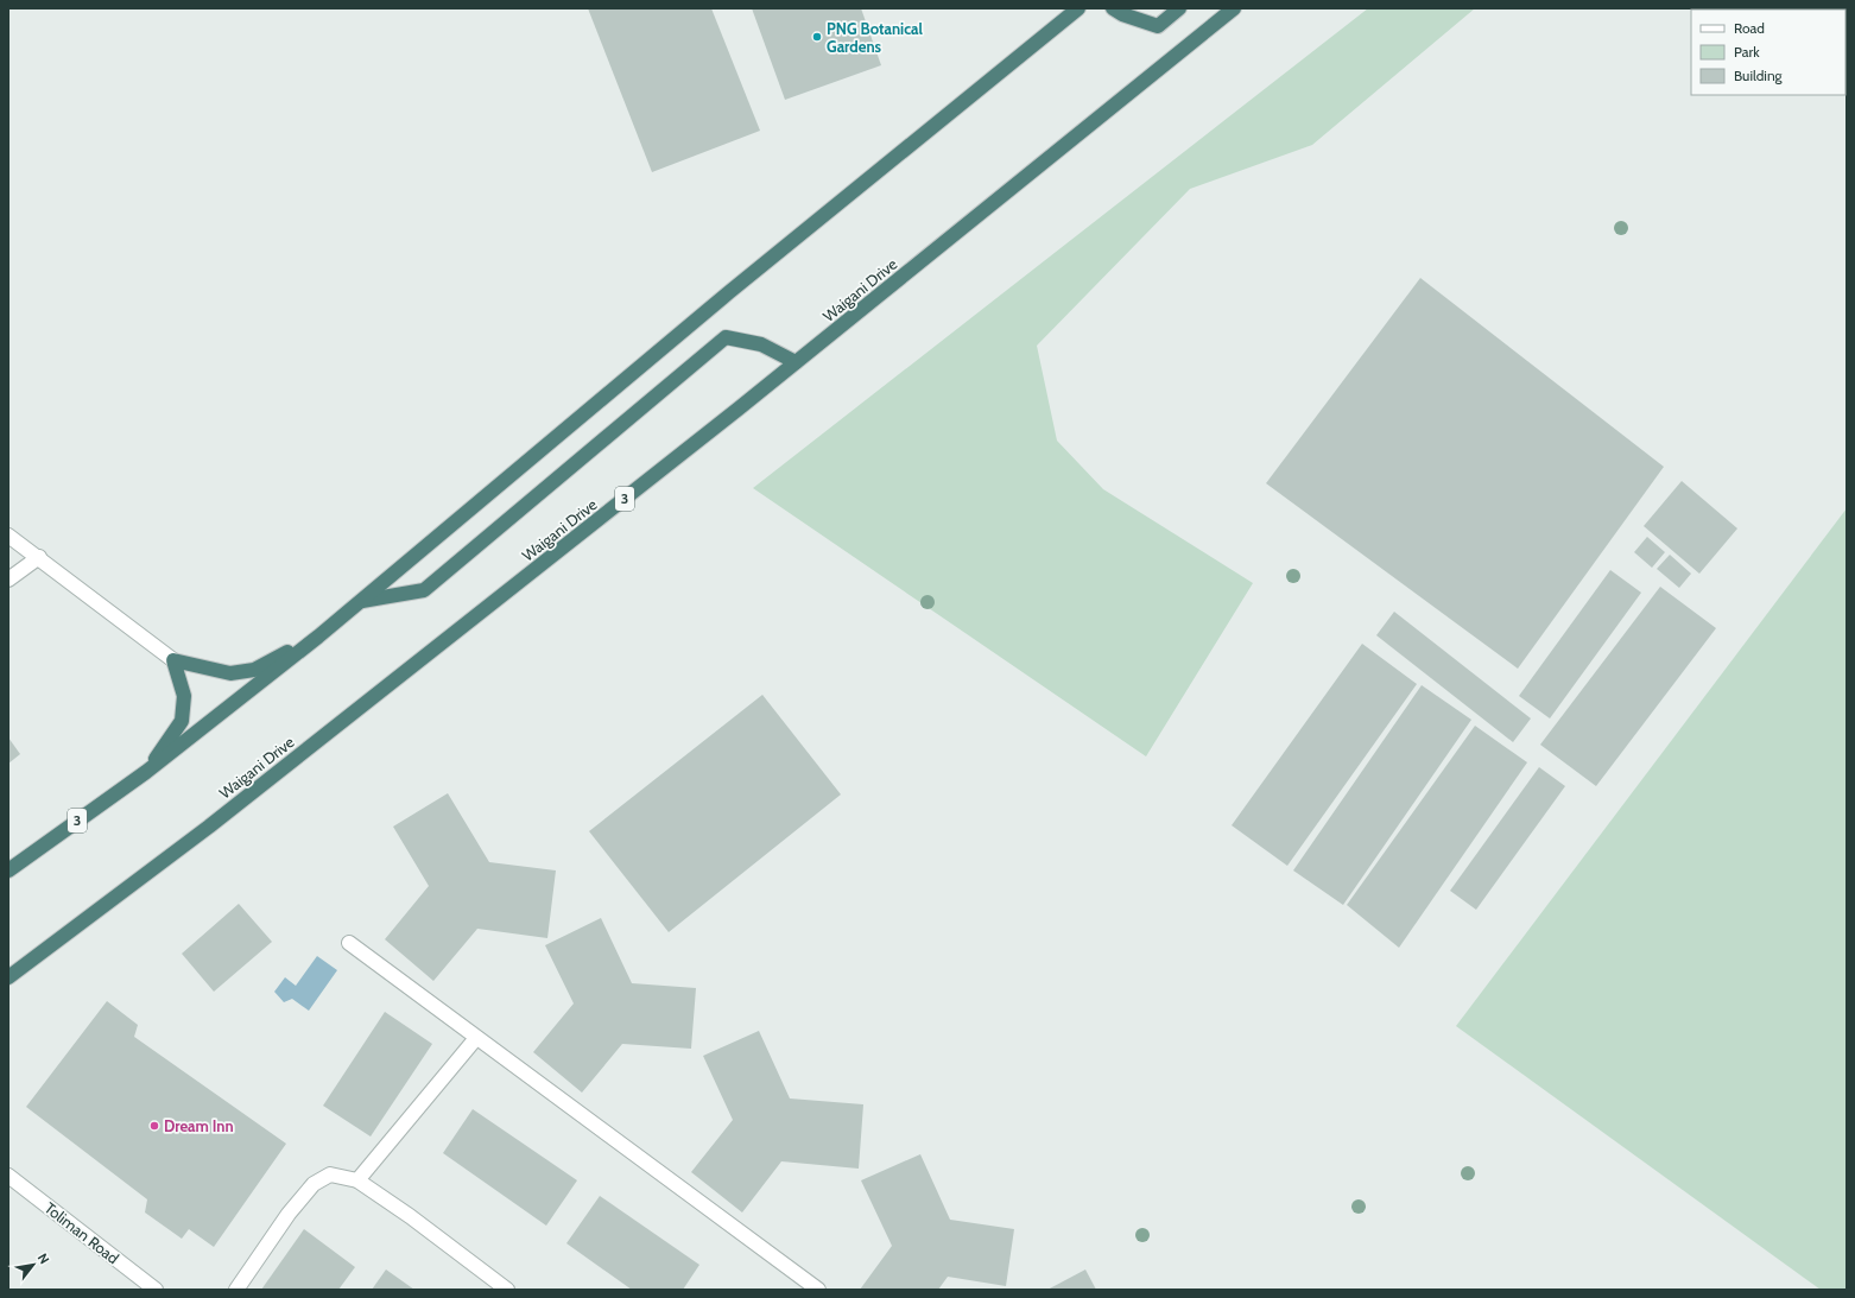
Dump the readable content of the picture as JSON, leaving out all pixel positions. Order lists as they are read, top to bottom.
{
  "streets": {
    "highway": ["Waigani Drive", "3"],
    "street": ["Toliman Road"]
  },
  "places": ["PNG Botanical Gardens", "Dream Inn"],
  "legend": ["Road", "Park", "Building"],
  "north": "top right"
}
